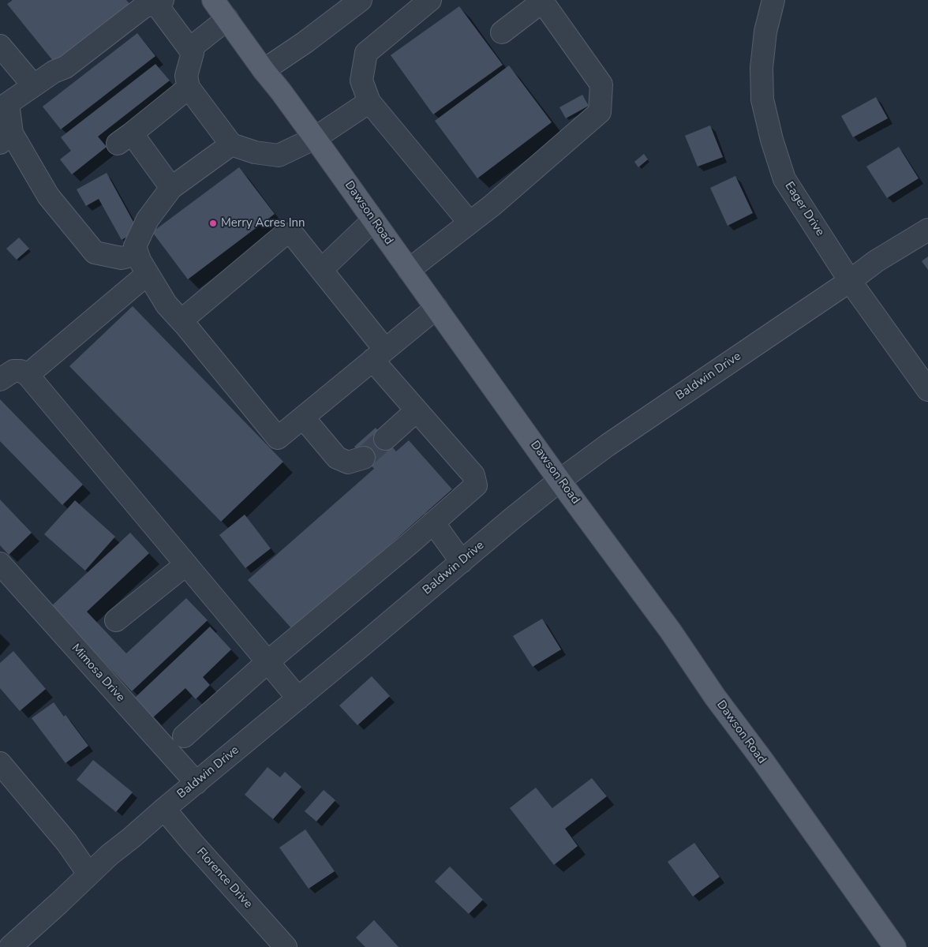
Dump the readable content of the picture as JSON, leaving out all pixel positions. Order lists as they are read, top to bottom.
{
  "streets": {
    "main road": ["Dawson Road"],
    "street": [
      "Eager Drive",
      "Baldwin Drive",
      "Mimosa Drive",
      "Florence Drive"
    ]
  },
  "crossings": [
    ["Eager Drive", "Baldwin Drive"],
    ["Dawson Road", "Baldwin Drive"],
    ["Baldwin Drive", "Mimosa Drive"],
    ["Baldwin Drive", "Florence Drive"]
  ],
  "places": ["Merry Acres Inn"]
}
